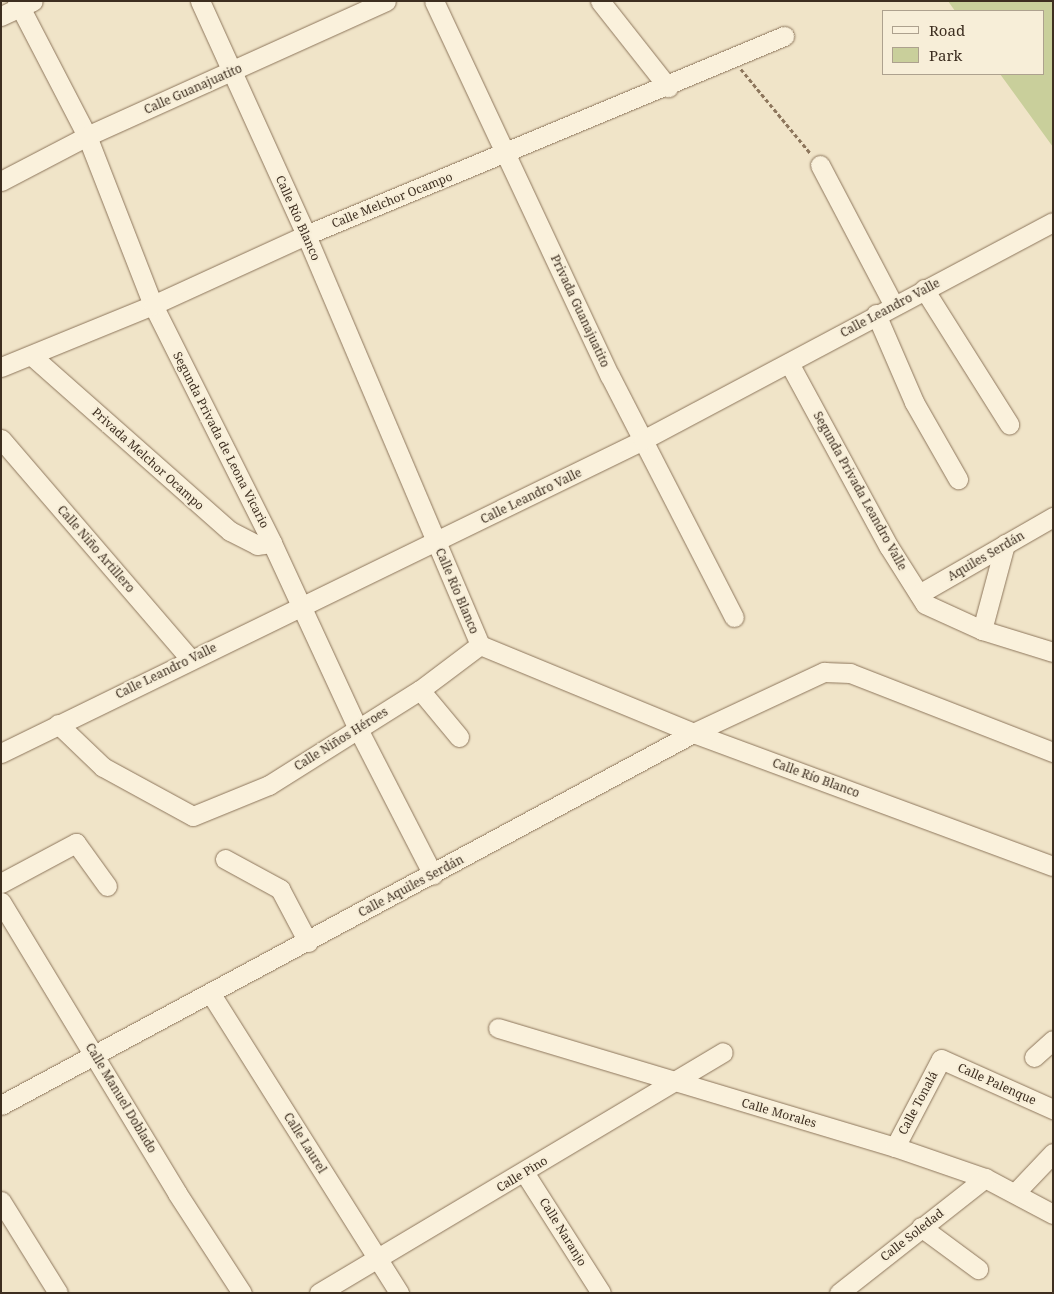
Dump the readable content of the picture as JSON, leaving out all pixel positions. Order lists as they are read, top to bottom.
{
  "streets": {
    "street": [
      "Calle Guanajuatito",
      "Calle Melchor Ocampo",
      "Calle Río Blanco",
      "Calle Leandro Valle",
      "Privada Guanajuatito",
      "Segunda Privada de Leona Vicario",
      "Privada Melchor Ocampo",
      "Segunda Privada Leandro Valle",
      "Calle Niño Artillero",
      "Aquiles Serdán",
      "Calle Niños Héroes",
      "Calle Aquiles Serdán",
      "Calle Palenque",
      "Calle Manuel Doblado",
      "Calle Tonalá",
      "Calle Morales",
      "Calle Laurel",
      "Calle Pino",
      "Calle Naranjo",
      "Calle Soledad"
    ]
  },
  "crossings": [
    ["Calle Guanajuatito", "Calle Río Blanco"],
    ["Calle Guanajuatito", "Segunda Privada de Leona Vicario"],
    ["Calle Melchor Ocampo", "Calle Río Blanco"],
    ["Calle Melchor Ocampo", "Privada Guanajuatito"],
    ["Calle Melchor Ocampo", "Segunda Privada de Leona Vicario"],
    ["Calle Melchor Ocampo", "Privada Melchor Ocampo"],
    ["Calle Río Blanco", "Calle Leandro Valle"],
    ["Calle Río Blanco", "Calle Niños Héroes"],
    ["Calle Río Blanco", "Calle Aquiles Serdán"],
    ["Calle Leandro Valle", "Privada Guanajuatito"],
    ["Calle Leandro Valle", "Segunda Privada de Leona Vicario"],
    ["Calle Leandro Valle", "Segunda Privada Leandro Valle"],
    ["Calle Leandro Valle", "Calle Niño Artillero"],
    ["Calle Leandro Valle", "Calle Niños Héroes"],
    ["Segunda Privada de Leona Vicario", "Privada Melchor Ocampo"],
    ["Segunda Privada de Leona Vicario", "Calle Niños Héroes"],
    ["Segunda Privada de Leona Vicario", "Calle Aquiles Serdán"],
    ["Segunda Privada Leandro Valle", "Aquiles Serdán"],
    ["Calle Aquiles Serdán", "Calle Manuel Doblado"],
    ["Calle Aquiles Serdán", "Calle Laurel"],
    ["Calle Palenque", "Calle Tonalá"],
    ["Calle Tonalá", "Calle Morales"],
    ["Calle Morales", "Calle Pino"],
    ["Calle Morales", "Calle Soledad"],
    ["Calle Laurel", "Calle Pino"],
    ["Calle Pino", "Calle Naranjo"]
  ],
  "legend": ["Road", "Park"]
}
